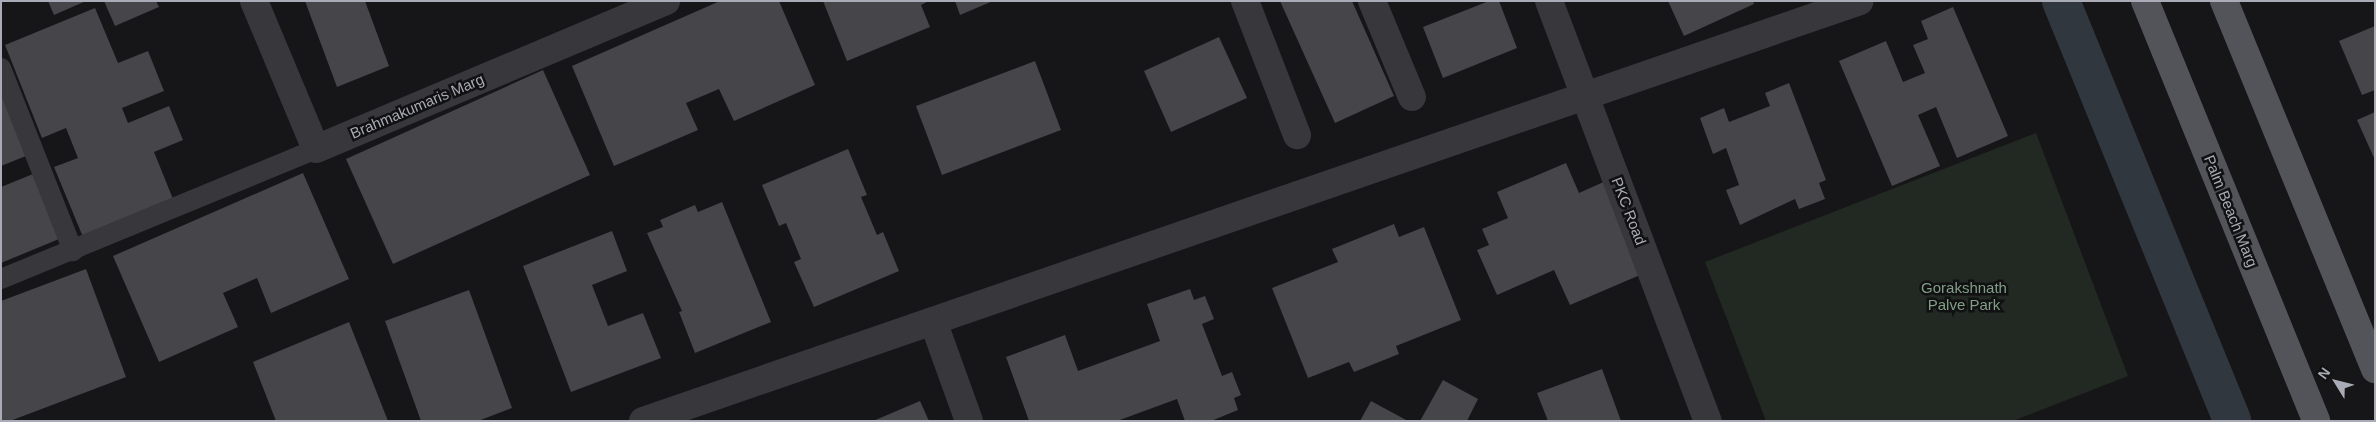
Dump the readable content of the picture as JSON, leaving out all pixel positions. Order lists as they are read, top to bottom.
{
  "streets": {
    "main road": ["Palm Beach Marg"],
    "street": ["Brahmakumaris Marg", "PKC Road"]
  },
  "parks": ["Gorakshnath Palve Park"],
  "north": "top left"
}
